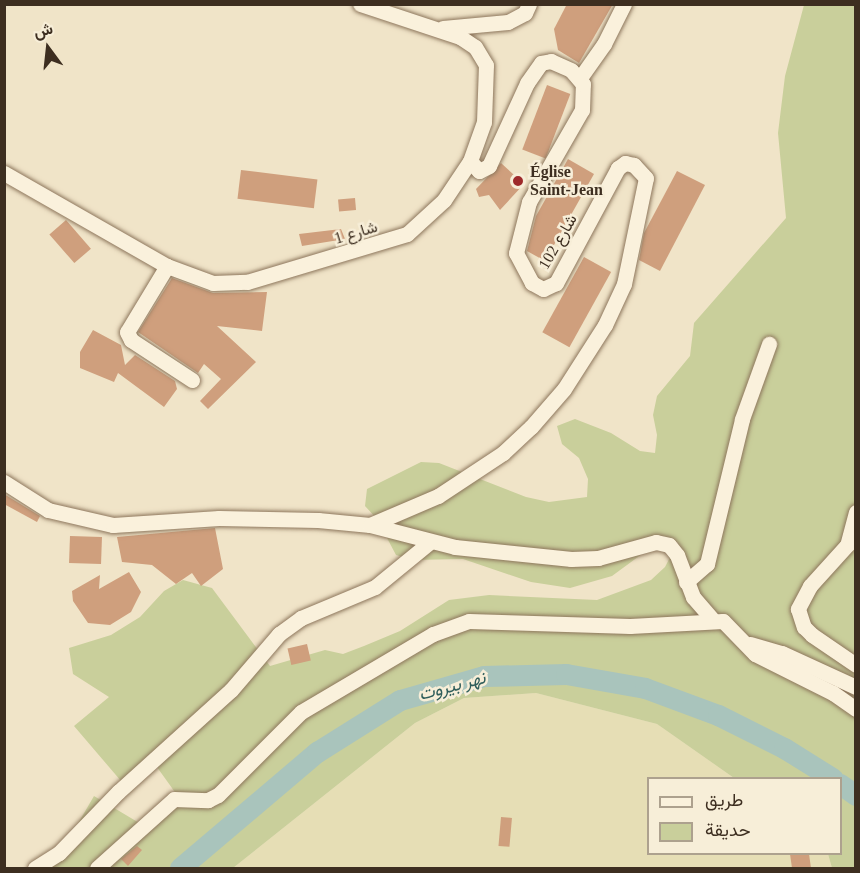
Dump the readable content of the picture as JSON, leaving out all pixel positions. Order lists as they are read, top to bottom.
{
  "streets": {
    "street": ["شارع 1", "شارع 102"]
  },
  "water": ["نهر بيروت"],
  "places": ["Église Saint-Jean"],
  "legend": ["طريق", "حديقة"],
  "north": "top"
}
